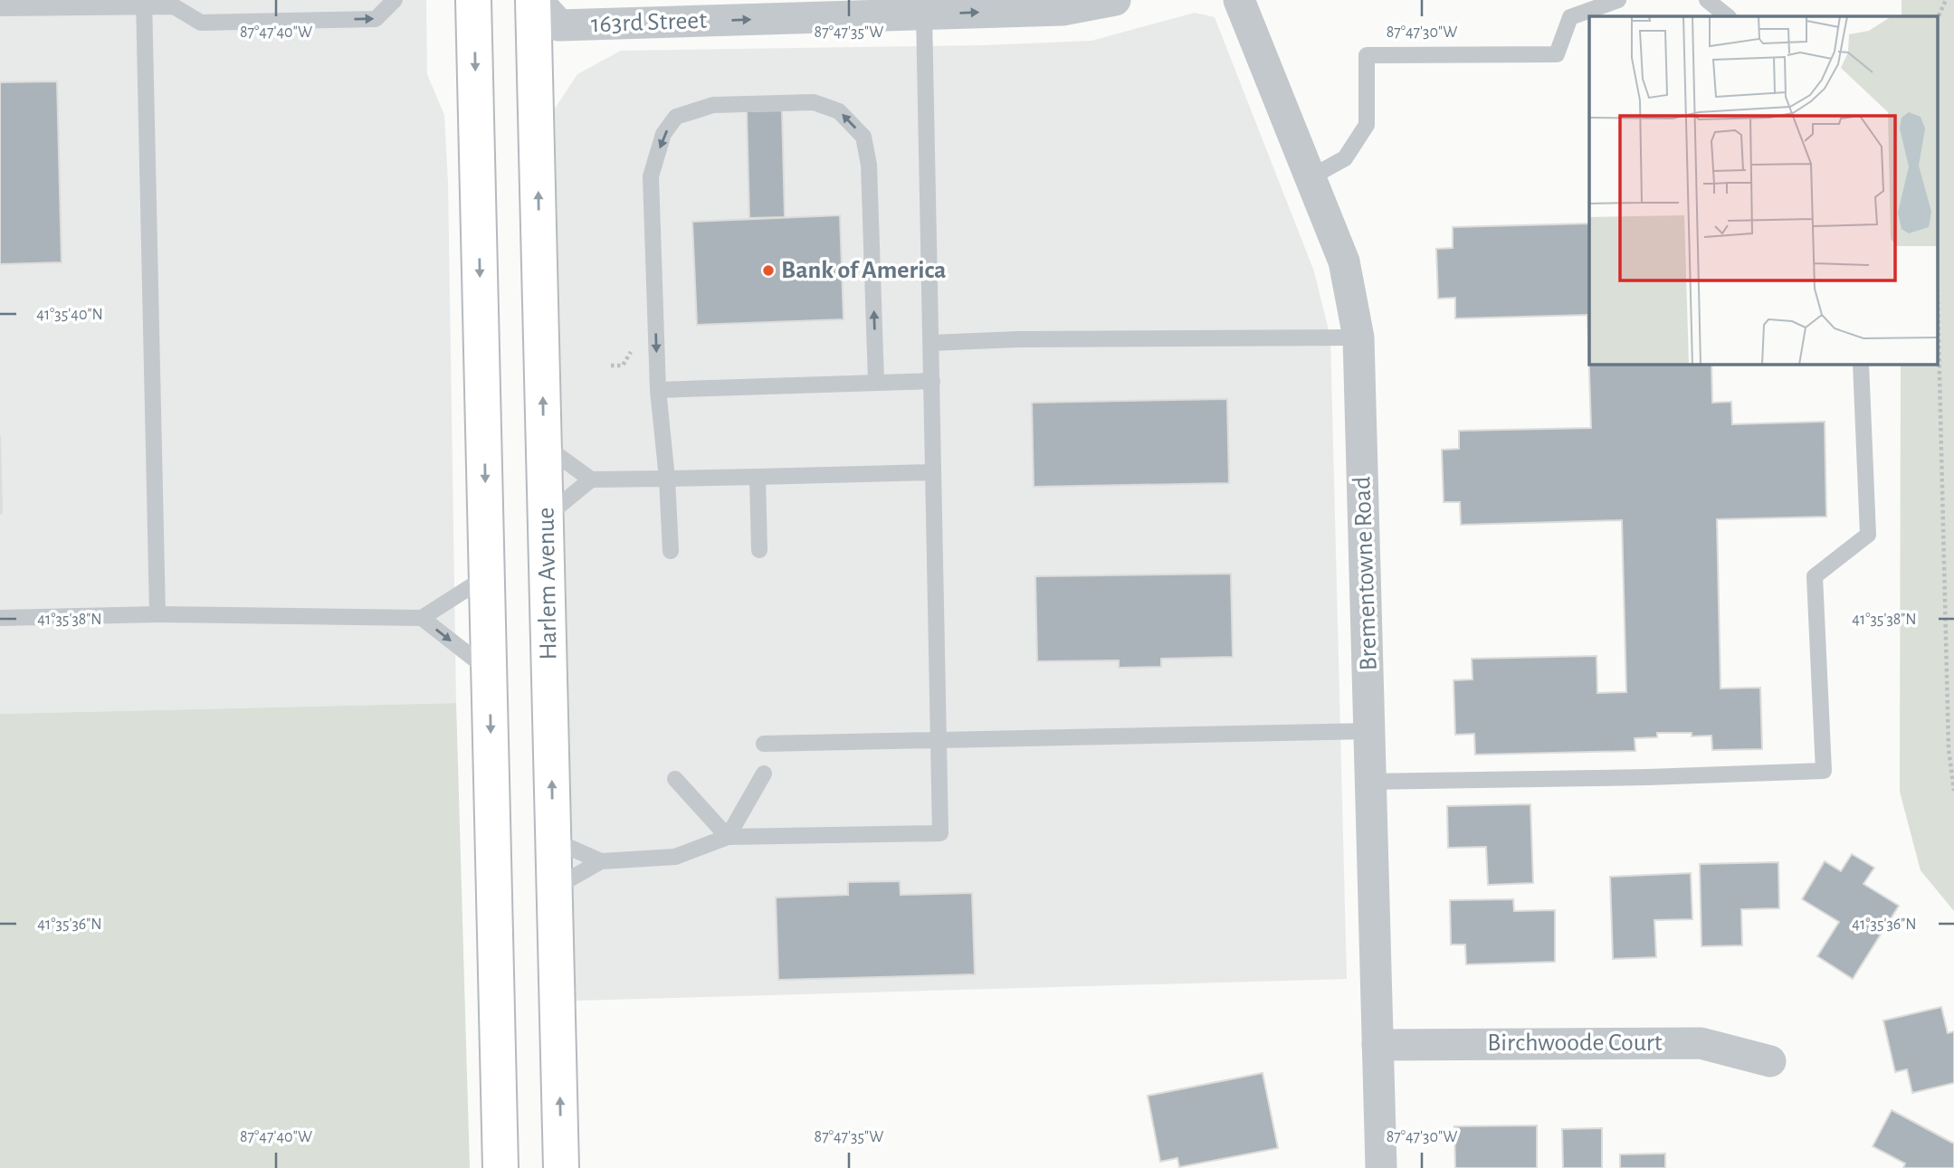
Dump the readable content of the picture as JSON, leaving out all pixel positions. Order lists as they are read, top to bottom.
{
  "streets": {
    "main road": ["Harlem Avenue"],
    "street": ["163rd Street", "Brementowne Road", "Birchwoode Court"]
  },
  "crossings": [
    ["163rd Street", "Harlem Avenue"],
    ["Brementowne Road", "Birchwoode Court"]
  ],
  "one_way": ["163rd Street"],
  "places": ["Bank of America"],
  "coordinates": [
    "87°47'40\"W",
    "87°47'35\"W",
    "87°47'30\"W",
    "41°35'40\"N",
    "41°35'38\"N",
    "41°35'36\"N"
  ]
}
